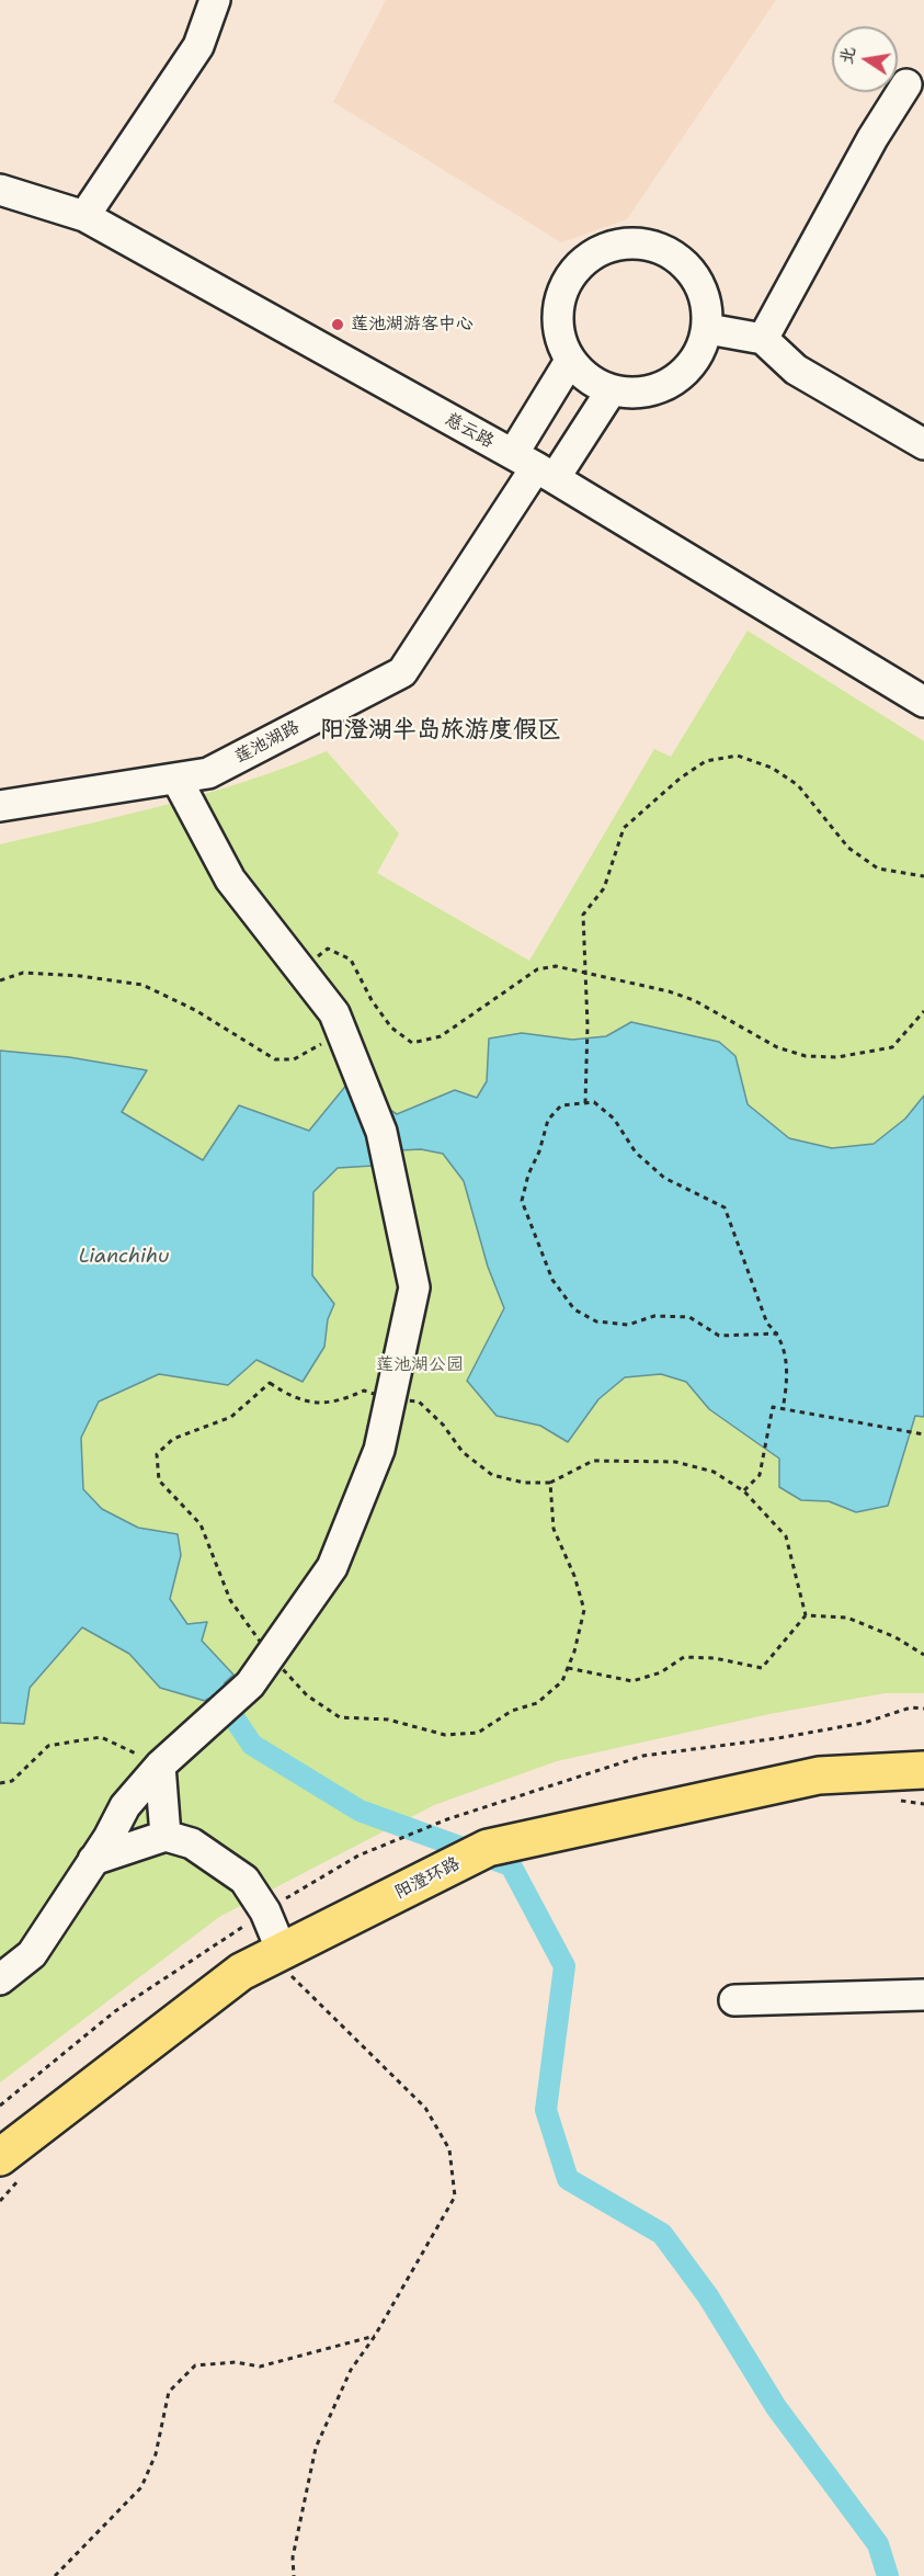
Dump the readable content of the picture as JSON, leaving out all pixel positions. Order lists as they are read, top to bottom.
{
  "streets": {
    "main road": ["阳澄环路"],
    "street": ["慈云路", "莲池湖路"]
  },
  "crossings": [
    ["慈云路", "莲池湖路"]
  ],
  "districts": ["阳澄湖半岛旅游度假区"],
  "water": ["Lianchihu"],
  "parks": ["莲池湖公园"],
  "places": ["莲池湖游客中心"],
  "north": "left"
}
